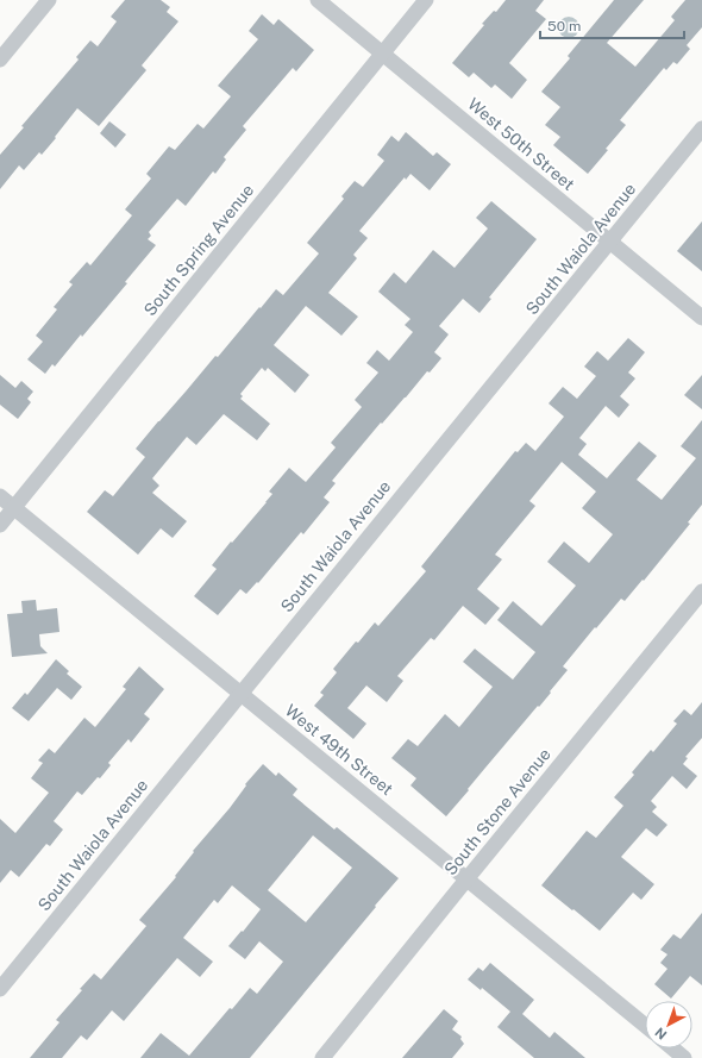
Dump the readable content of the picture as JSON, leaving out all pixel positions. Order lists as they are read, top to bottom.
{
  "streets": {
    "street": [
      "West 50th Street",
      "South Waiola Avenue",
      "South Spring Avenue",
      "West 49th Street",
      "South Stone Avenue"
    ]
  },
  "crossings": [
    ["West 50th Street", "South Waiola Avenue"],
    ["West 50th Street", "South Spring Avenue"],
    ["South Waiola Avenue", "West 49th Street"],
    ["South Spring Avenue", "West 49th Street"],
    ["West 49th Street", "South Stone Avenue"]
  ],
  "scale_bar": "50 m",
  "north": "bottom left"
}
